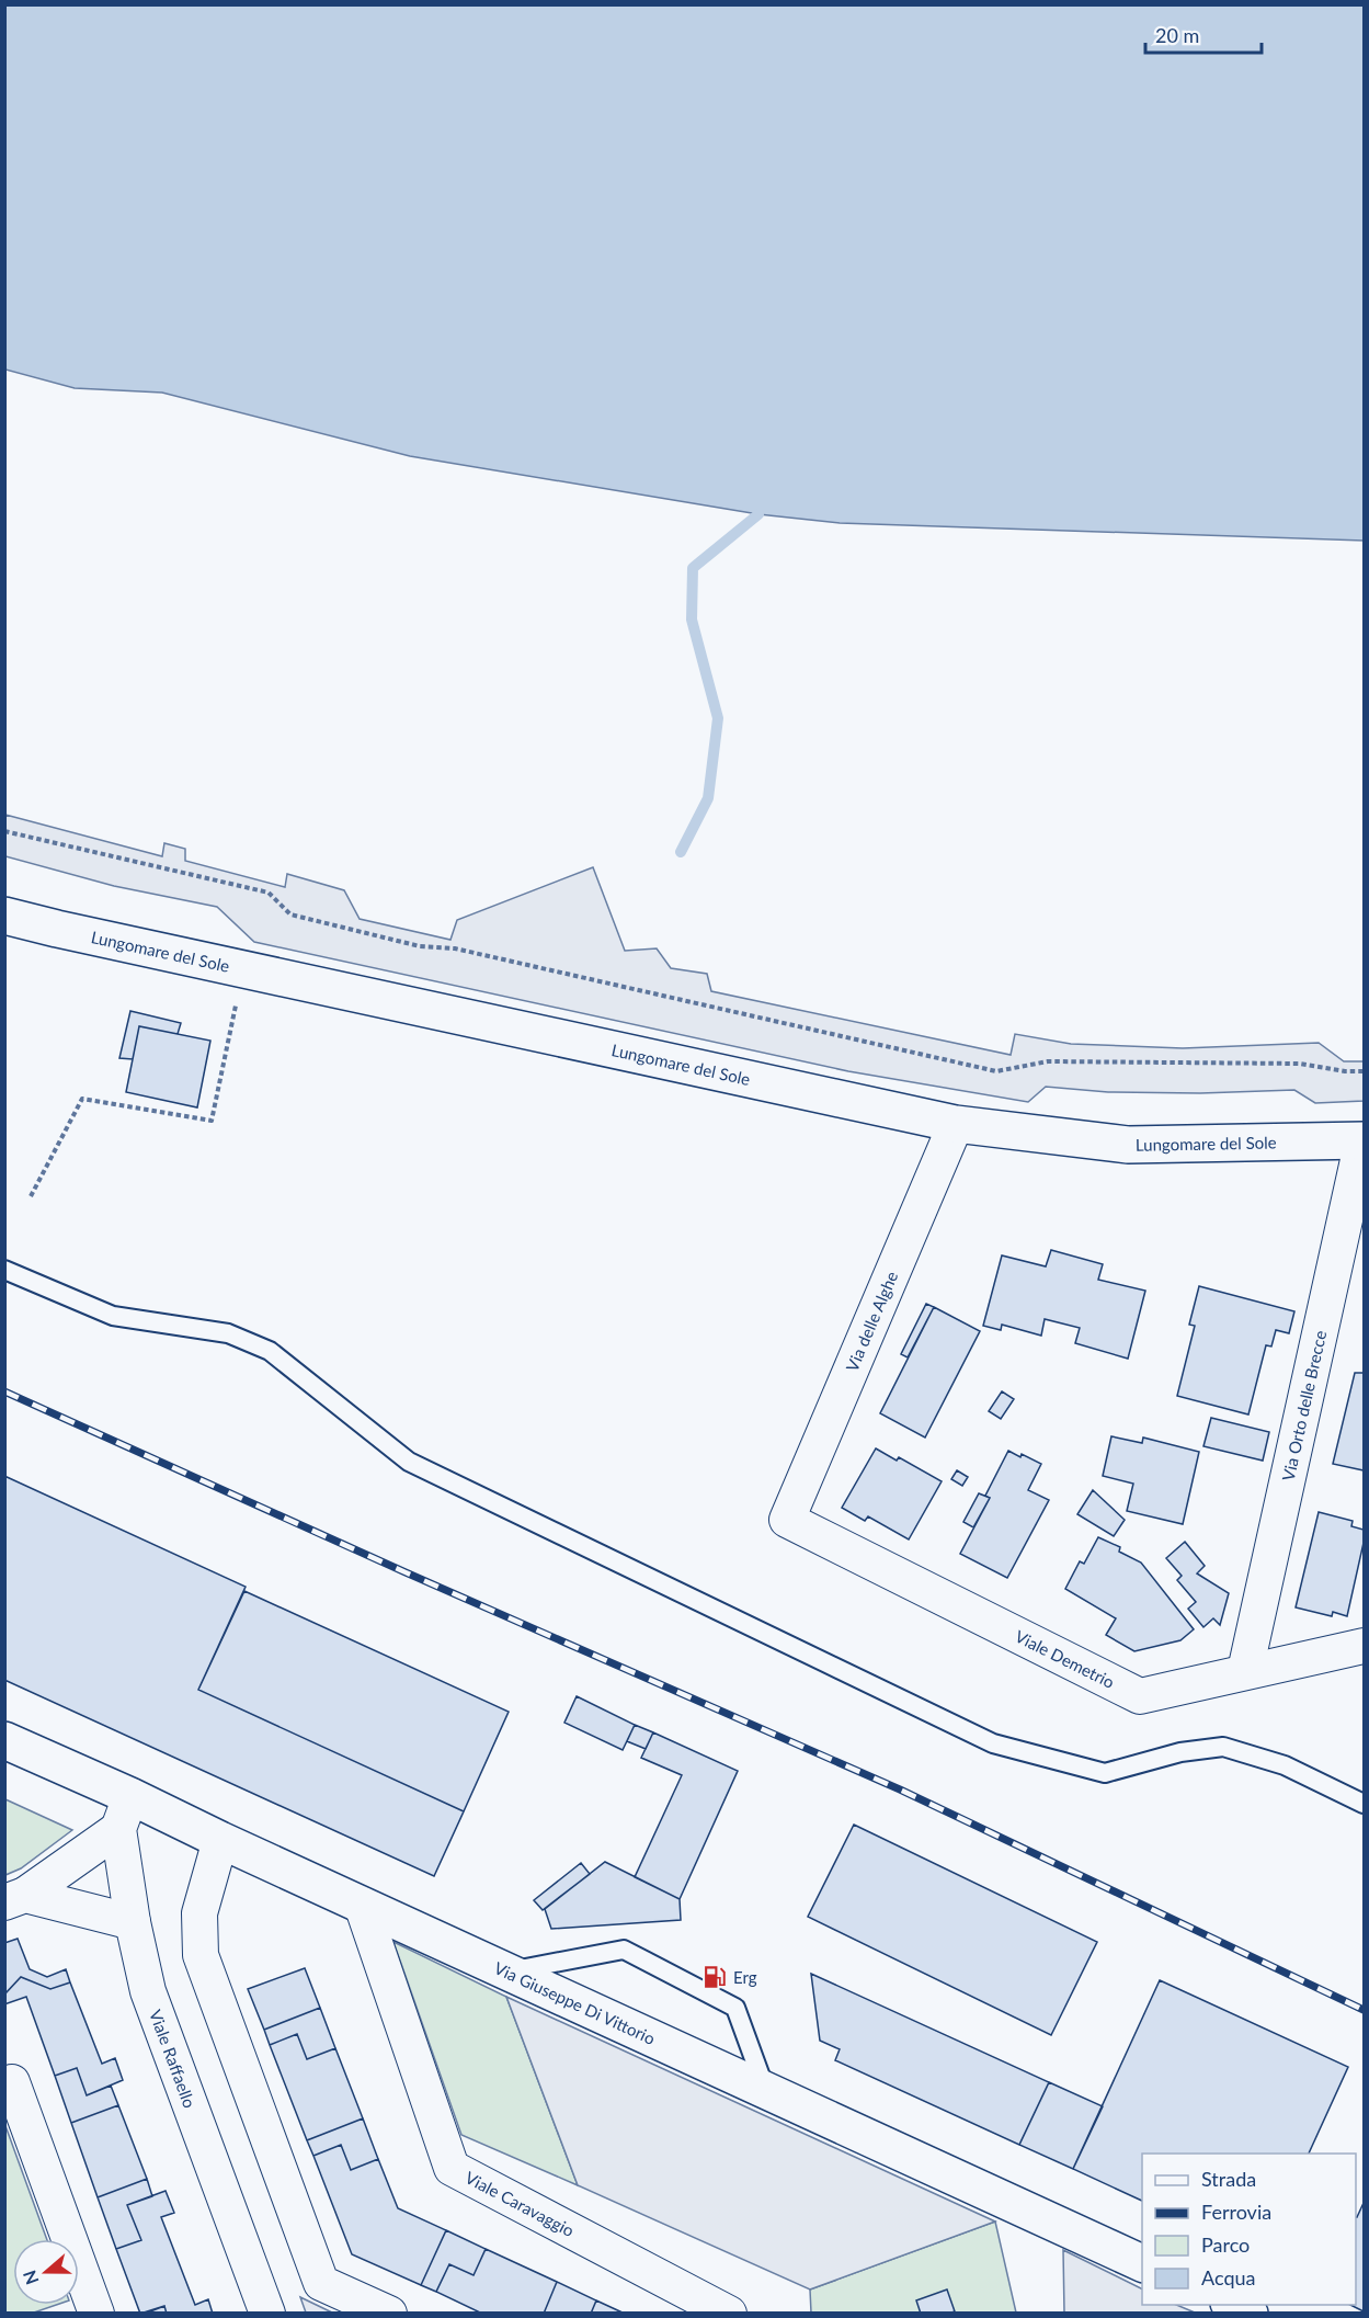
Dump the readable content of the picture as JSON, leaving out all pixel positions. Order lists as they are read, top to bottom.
{
  "streets": {
    "street": [
      "Lungomare del Sole",
      "Via delle Alghe",
      "Via Orto delle Brecce",
      "Viale Demetrio",
      "Via Giuseppe Di Vittorio",
      "Viale Raffaello",
      "Viale Caravaggio"
    ]
  },
  "crossings": [
    ["Lungomare del Sole", "Via delle Alghe"],
    ["Lungomare del Sole", "Via Orto delle Brecce"],
    ["Via delle Alghe", "Viale Demetrio"],
    ["Via Orto delle Brecce", "Viale Demetrio"],
    ["Via Giuseppe Di Vittorio", "Viale Raffaello"],
    ["Via Giuseppe Di Vittorio", "Viale Caravaggio"]
  ],
  "places": {
    "fuel station": ["Erg"]
  },
  "legend": [
    "Strada",
    "Ferrovia",
    "Parco",
    "Acqua"
  ],
  "scale_bar": "20 m",
  "north": "left"
}
